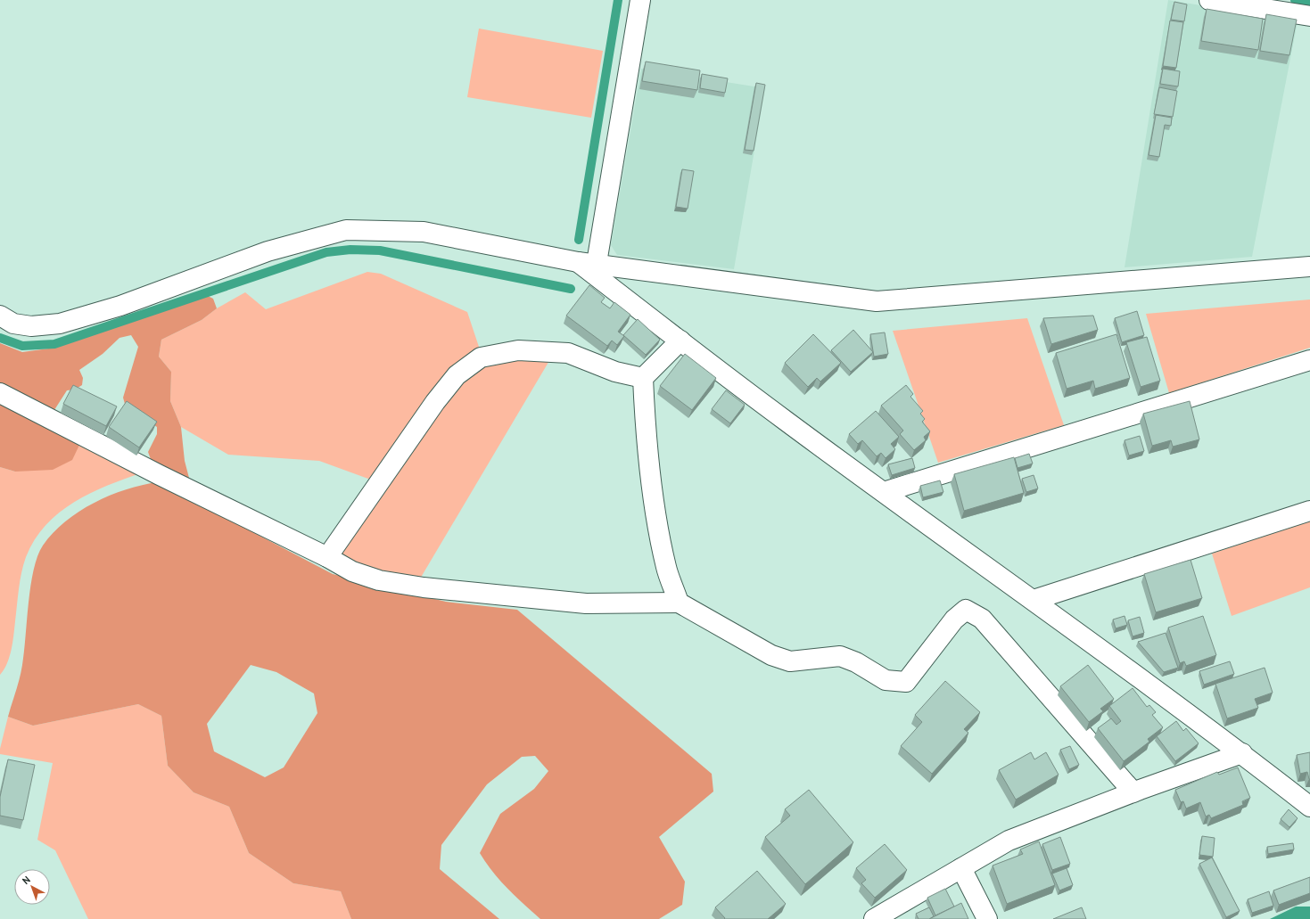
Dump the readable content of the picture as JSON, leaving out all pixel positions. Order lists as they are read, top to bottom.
{
  "north": "top left"
}
